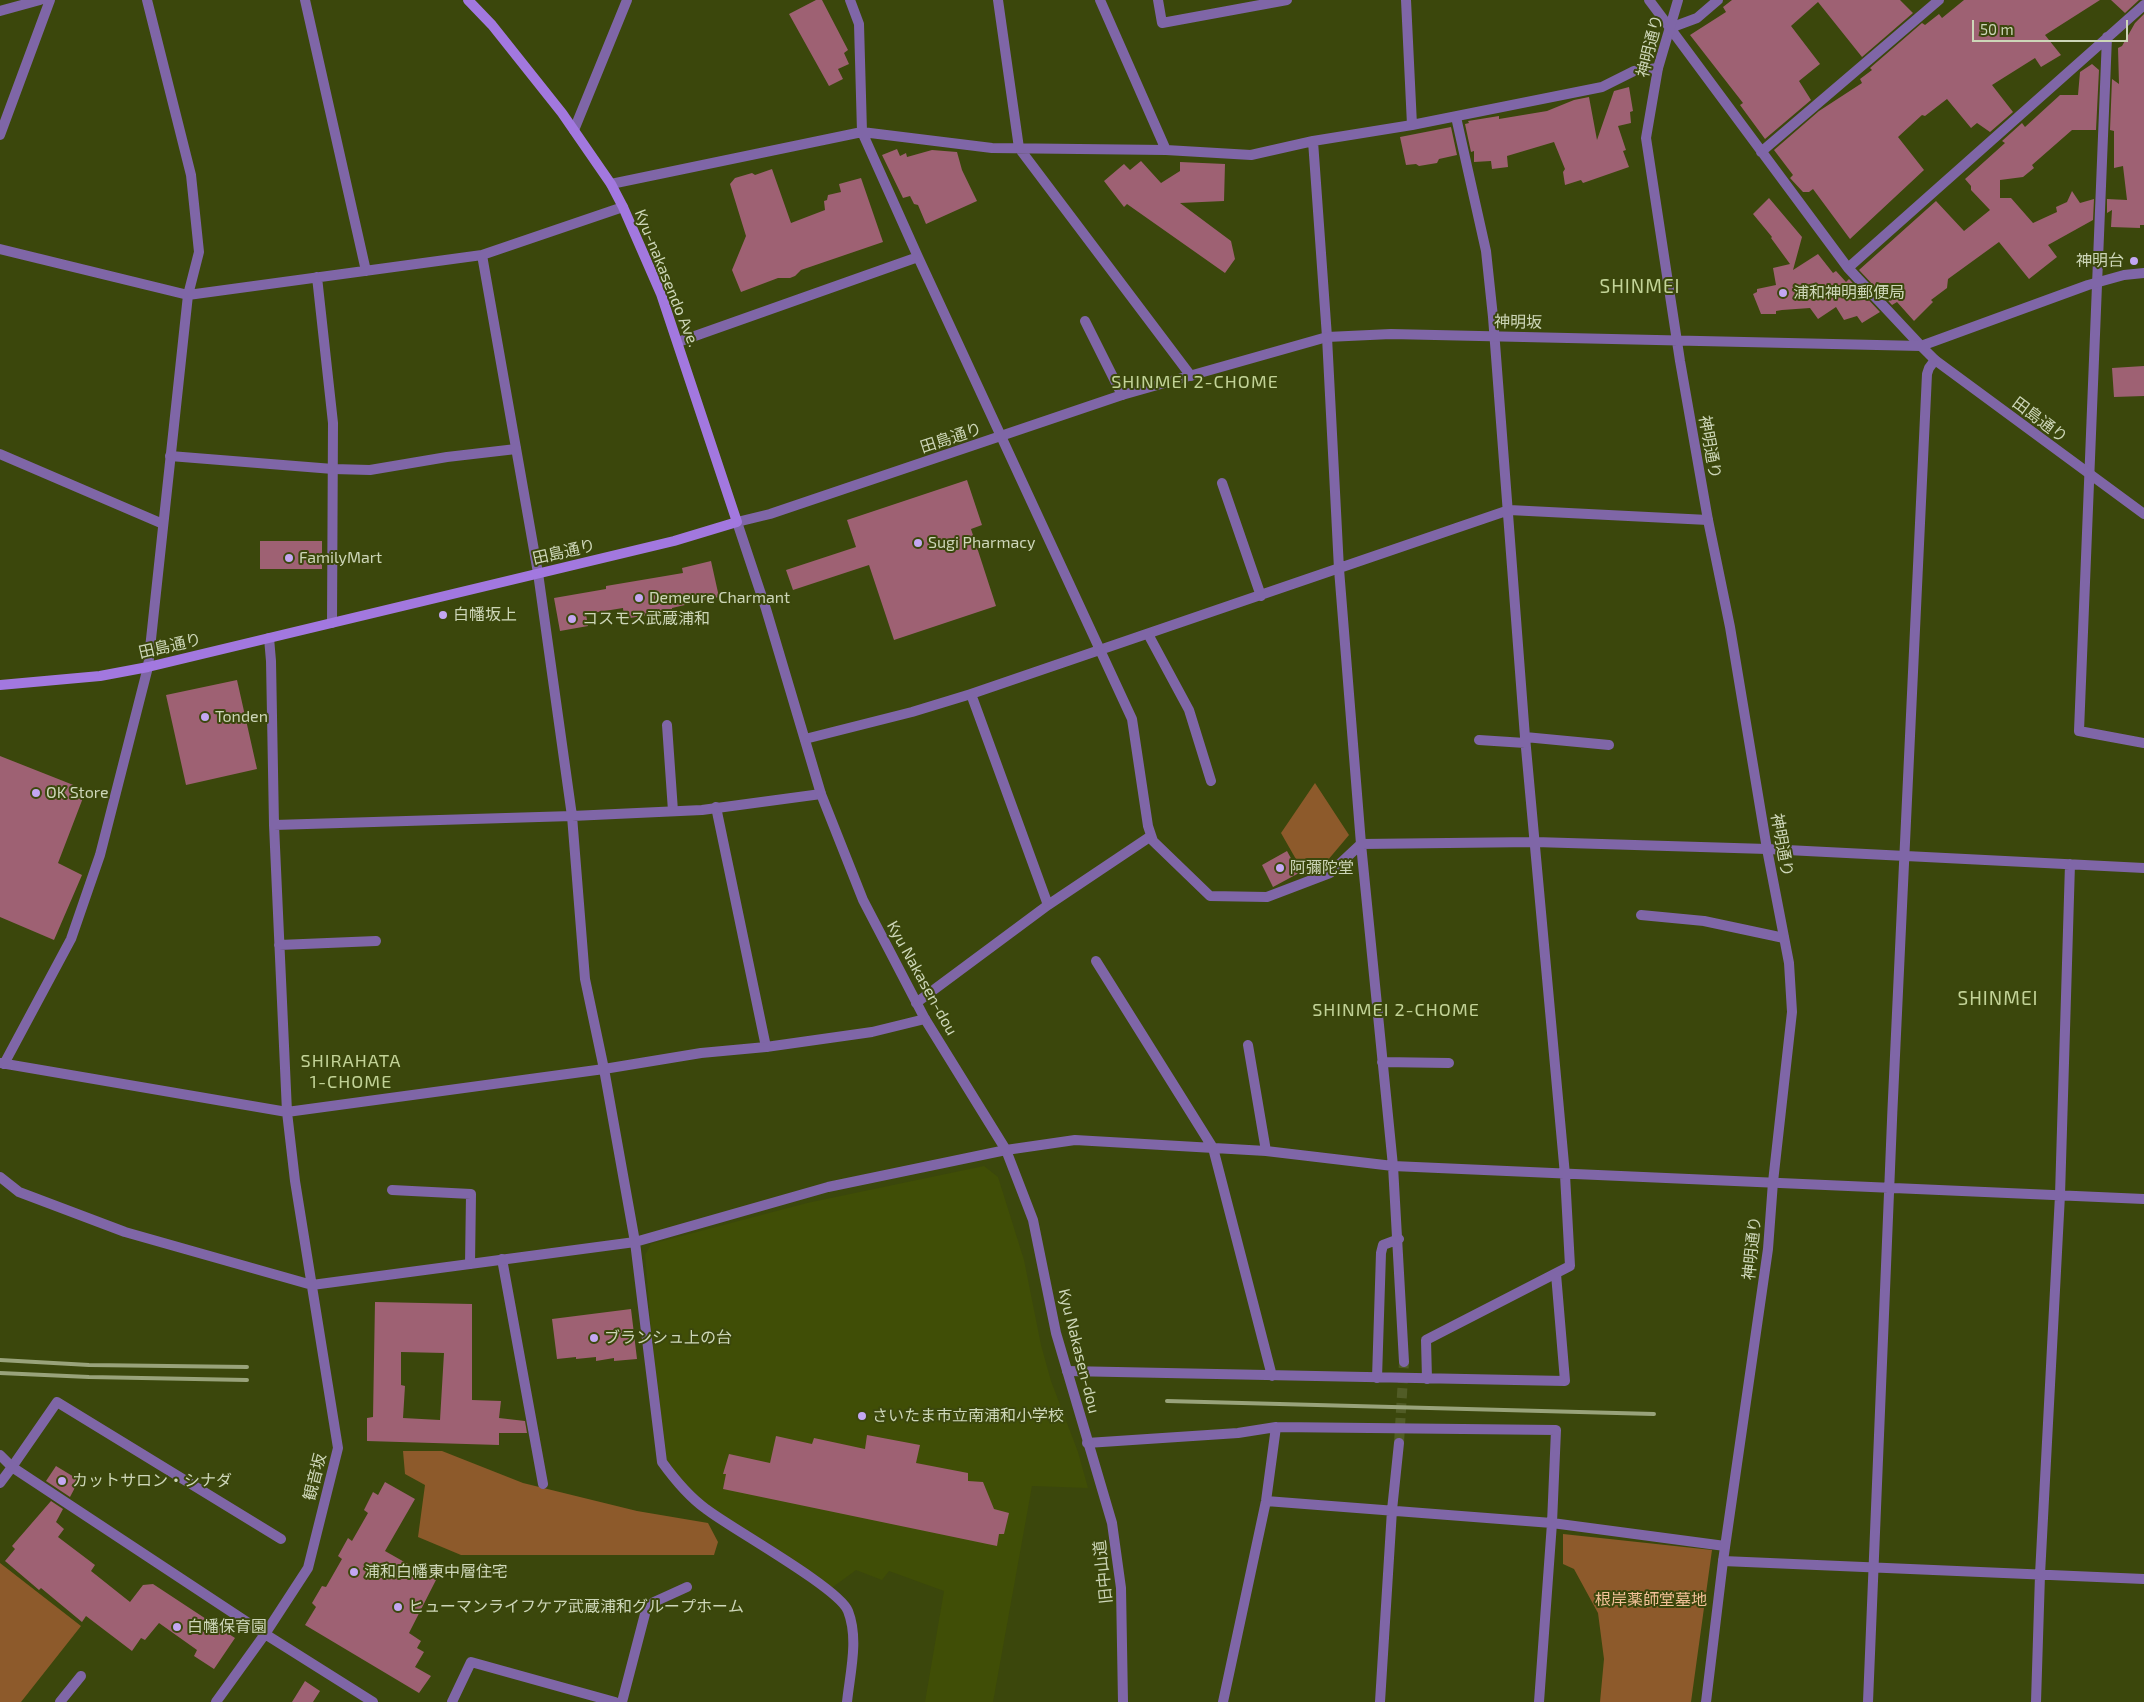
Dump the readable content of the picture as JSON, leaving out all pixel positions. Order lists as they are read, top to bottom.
{
  "streets": {
    "main road": ["Kyu-nakasendo Ave.", "田島通り"],
    "street": [
      "神明通り",
      "神明坂",
      "Kyu Nakasen-dou",
      "観音坂",
      "旧中山道"
    ]
  },
  "crossings": [
    ["神明通り", "神明坂"],
    ["神明通り", "田島通り"],
    ["Kyu-nakasendo Ave.", "田島通り"],
    ["Kyu-nakasendo Ave.", "Kyu Nakasen-dou"],
    ["神明坂", "田島通り"],
    ["田島通り", "Kyu Nakasen-dou"],
    ["田島通り", "観音坂"],
    ["Kyu Nakasen-dou", "旧中山道"]
  ],
  "districts": [
    "SHINMEI",
    "SHINMEI 2-CHOME",
    "SHINMEI",
    "SHINMEI 2-CHOME",
    "SHIRAHATA 1-CHOME"
  ],
  "parks": ["根岸薬師堂墓地"],
  "places": [
    "神明台",
    "浦和神明郵便局",
    "Sugi Pharmacy",
    "FamilyMart",
    "Demeure Charmant",
    "白幡坂上",
    "コスモス武蔵浦和",
    "Tonden",
    "OK Store",
    "阿彌陀堂",
    "ブランシュ上の台",
    "さいたま市立南浦和小学校",
    "カットサロン・シナダ",
    "浦和白幡東中層住宅",
    "ヒューマンライフケア武蔵浦和グループホーム",
    "白幡保育園"
  ],
  "scale_bar": "50 m"
}
